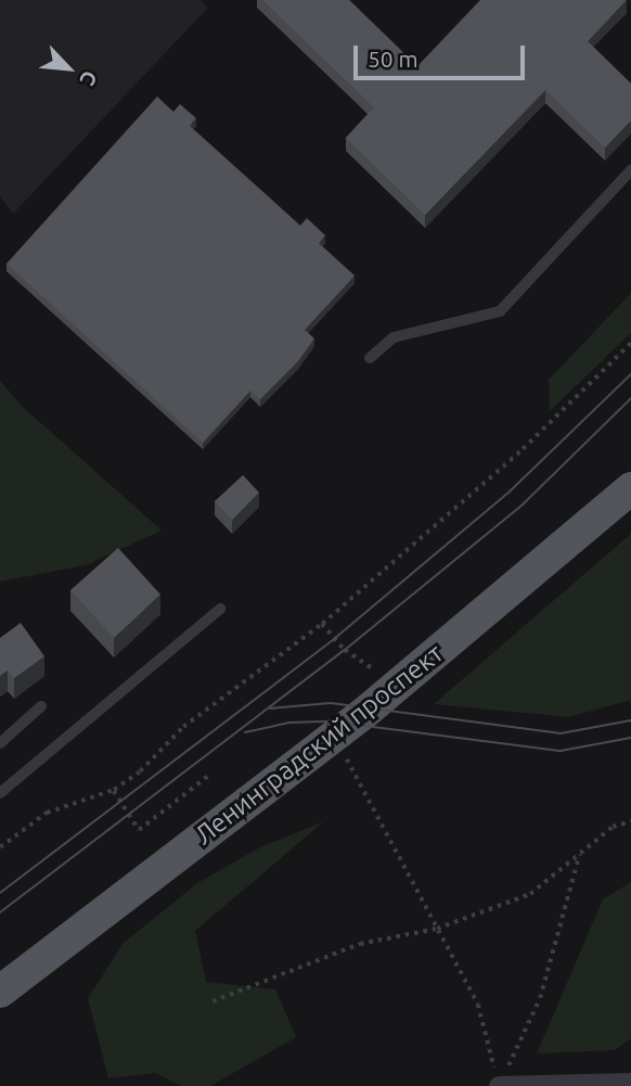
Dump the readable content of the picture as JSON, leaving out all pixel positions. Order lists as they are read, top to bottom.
{
  "streets": {
    "main road": ["Ленинградский проспект"]
  },
  "scale_bar": "50 m",
  "north": "bottom right"
}
